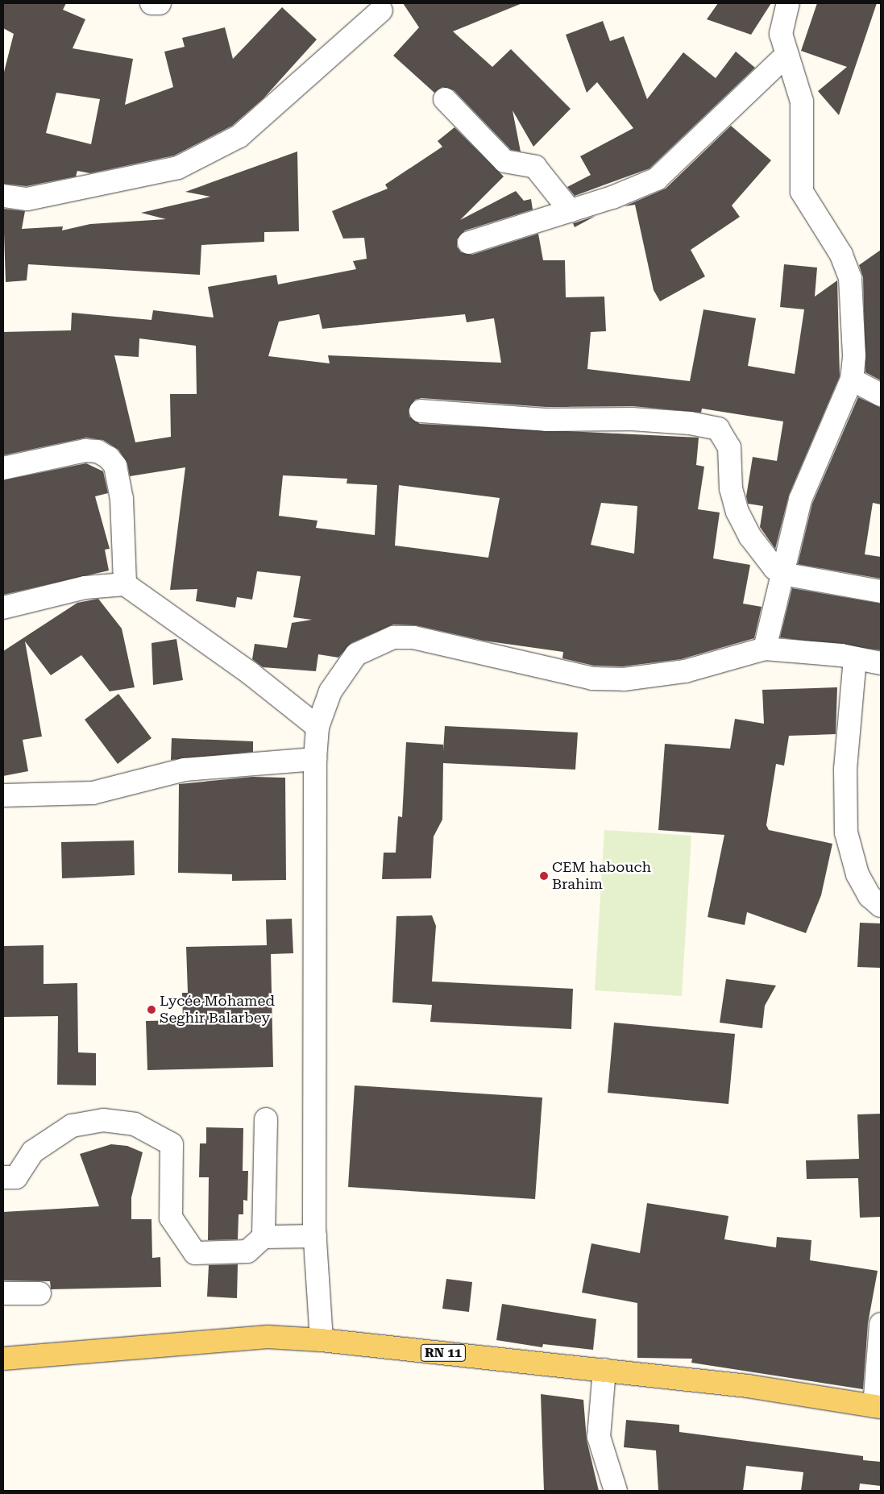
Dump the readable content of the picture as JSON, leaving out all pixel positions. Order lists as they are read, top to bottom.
{
  "streets": {
    "main road": ["RN 11"]
  },
  "places": ["CEM habouch Brahim", "Lycée Mohamed Seghir Balarbey"]
}
